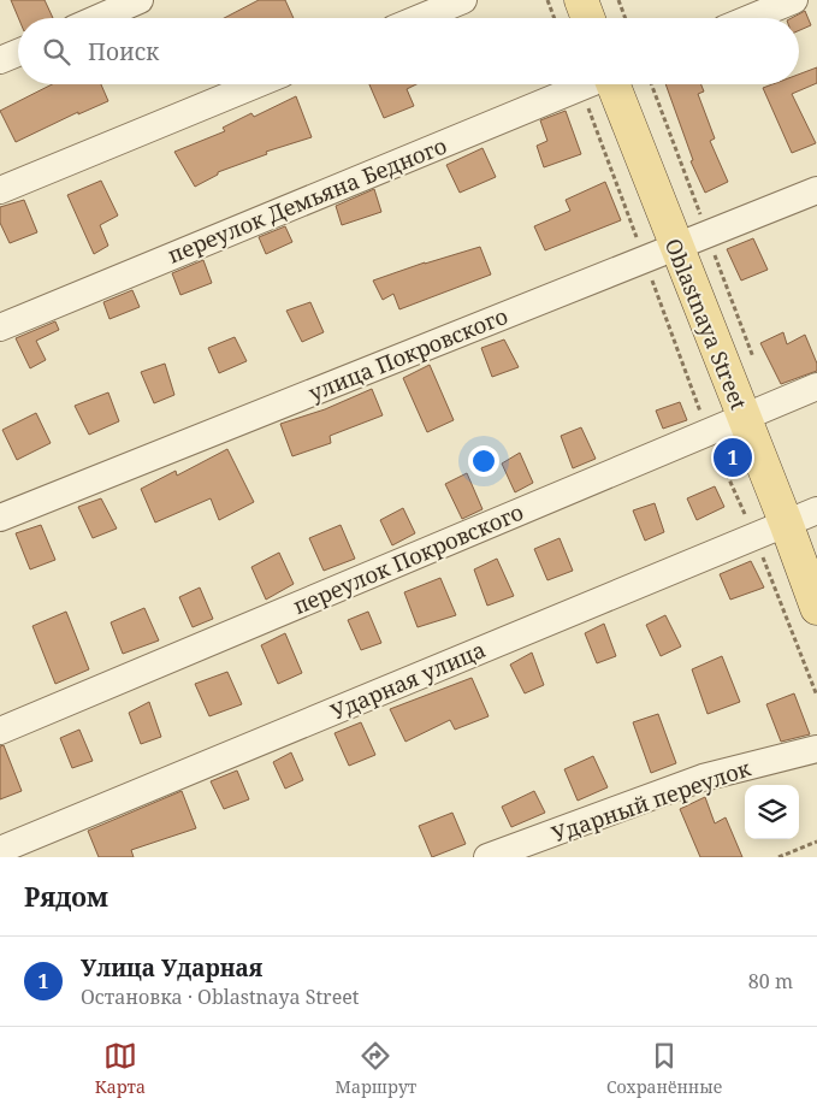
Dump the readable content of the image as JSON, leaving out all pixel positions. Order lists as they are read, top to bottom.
{
  "streets": {
    "main road": ["Oblastnaya Street"],
    "street": [
      "переулок Демьяна Бедного",
      "улица Покровского",
      "переулок Покровского",
      "Ударная улица",
      "Ударный переулок"
    ]
  },
  "crossings": [
    ["Oblastnaya Street", "улица Покровского"],
    ["Oblastnaya Street", "переулок Покровского"],
    ["Oblastnaya Street", "Ударная улица"]
  ],
  "page": {
    "search": "Поиск",
    "pins": "1",
    "heading": "Рядом",
    "list": [
      {
        "mark": "1",
        "name": "Улица Ударная",
        "note": "Остановка · Oblastnaya Street",
        "value": "80 m"
      }
    ],
    "nav": ["Карта", "Маршрут", "Сохранённые"]
  }
}
